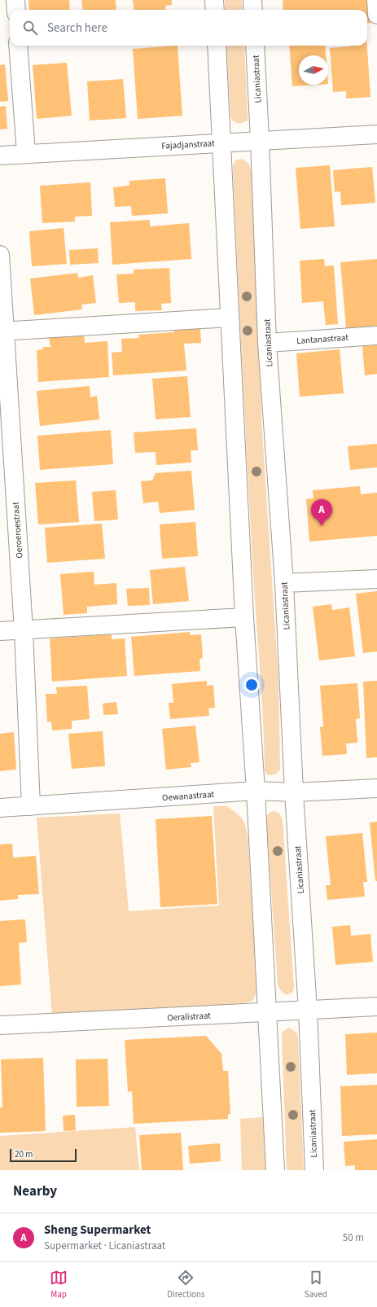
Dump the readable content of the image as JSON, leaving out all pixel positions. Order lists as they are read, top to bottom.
{
  "streets": {
    "street": [
      "Licaniastraat",
      "Fajadjanstraat",
      "Lantanastraat",
      "Oeroeroestraat",
      "Oewanastraat",
      "Oeralistraat"
    ]
  },
  "crossings": [
    ["Licaniastraat", "Fajadjanstraat"],
    ["Licaniastraat", "Lantanastraat"],
    ["Licaniastraat", "Oewanastraat"],
    ["Licaniastraat", "Oeralistraat"],
    ["Oeroeroestraat", "Oewanastraat"]
  ],
  "scale_bar": "20 m",
  "north": "right",
  "page": {
    "search": "Search here",
    "pins": "A",
    "scale": "20 m",
    "heading": "Nearby",
    "list": [
      {
        "mark": "A",
        "name": "Sheng Supermarket",
        "note": "Supermarket · Licaniastraat",
        "value": "50 m"
      }
    ],
    "nav": ["Map", "Directions", "Saved"]
  }
}
